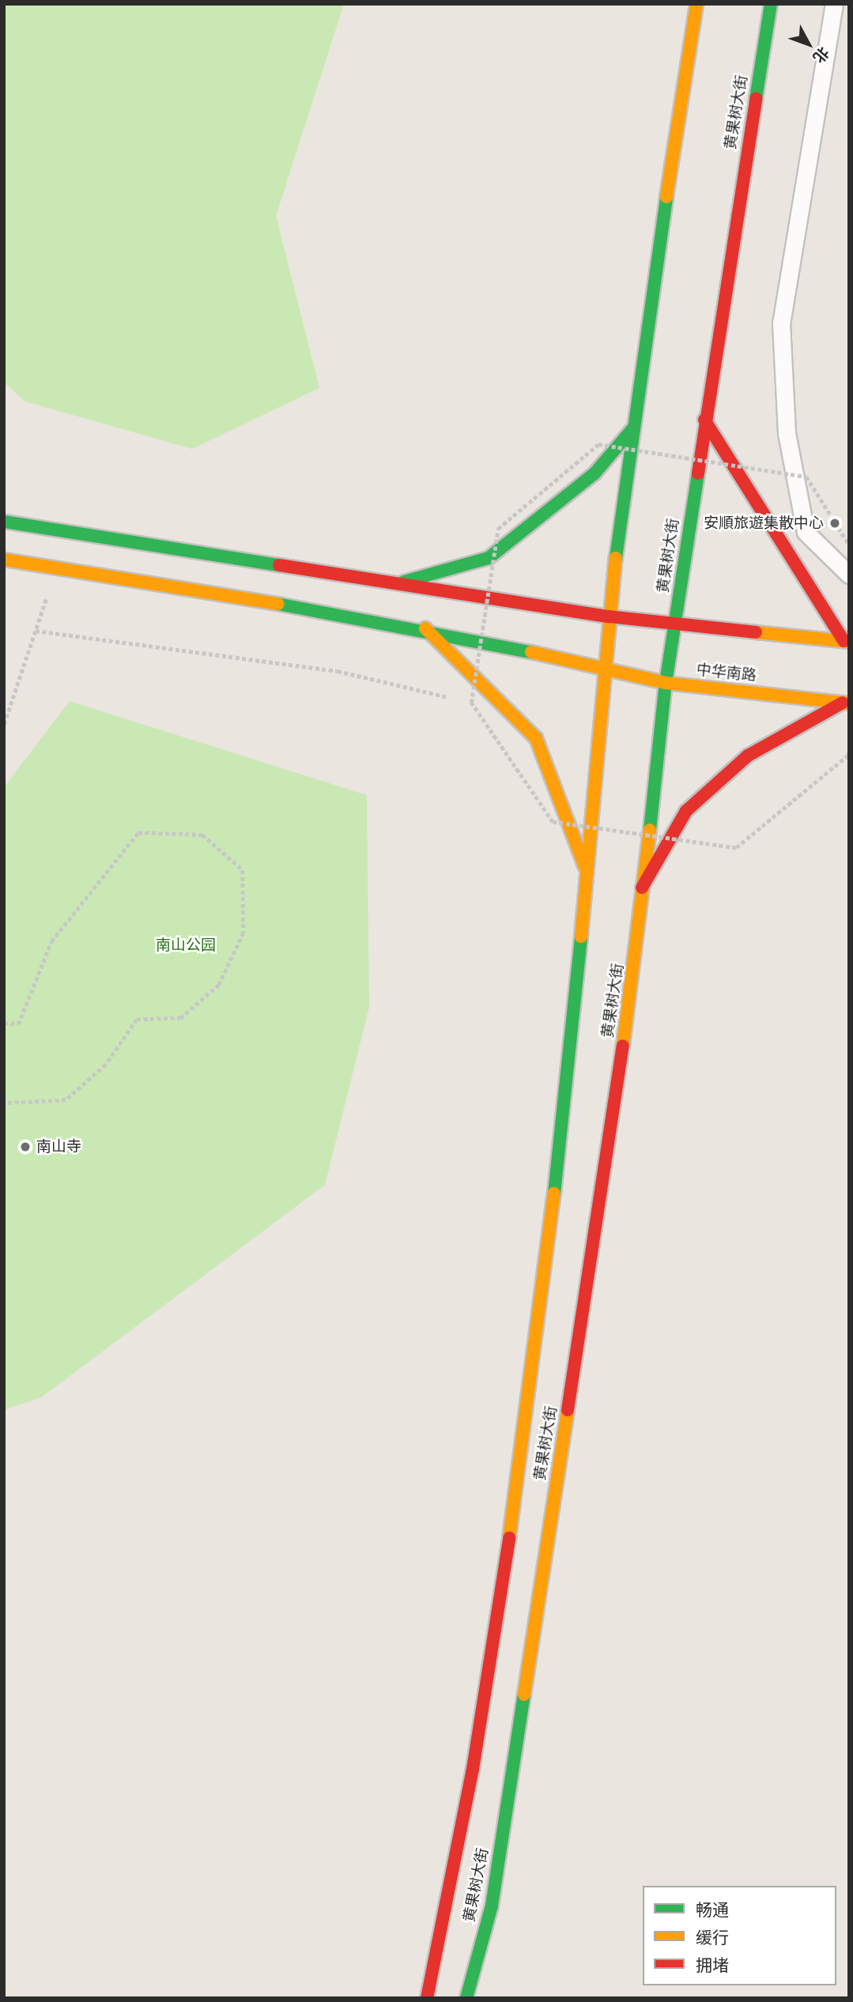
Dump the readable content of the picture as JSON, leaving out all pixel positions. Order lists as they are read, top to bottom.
{
  "streets": {
    "main road": ["黄果树大街", "中华南路"]
  },
  "crossings": [
    ["黄果树大街", "中华南路"]
  ],
  "parks": ["南山公园"],
  "places": ["安順旅遊集散中心", "南山寺"],
  "legend": ["畅通", "缓行", "拥堵"],
  "north": "bottom right"
}
